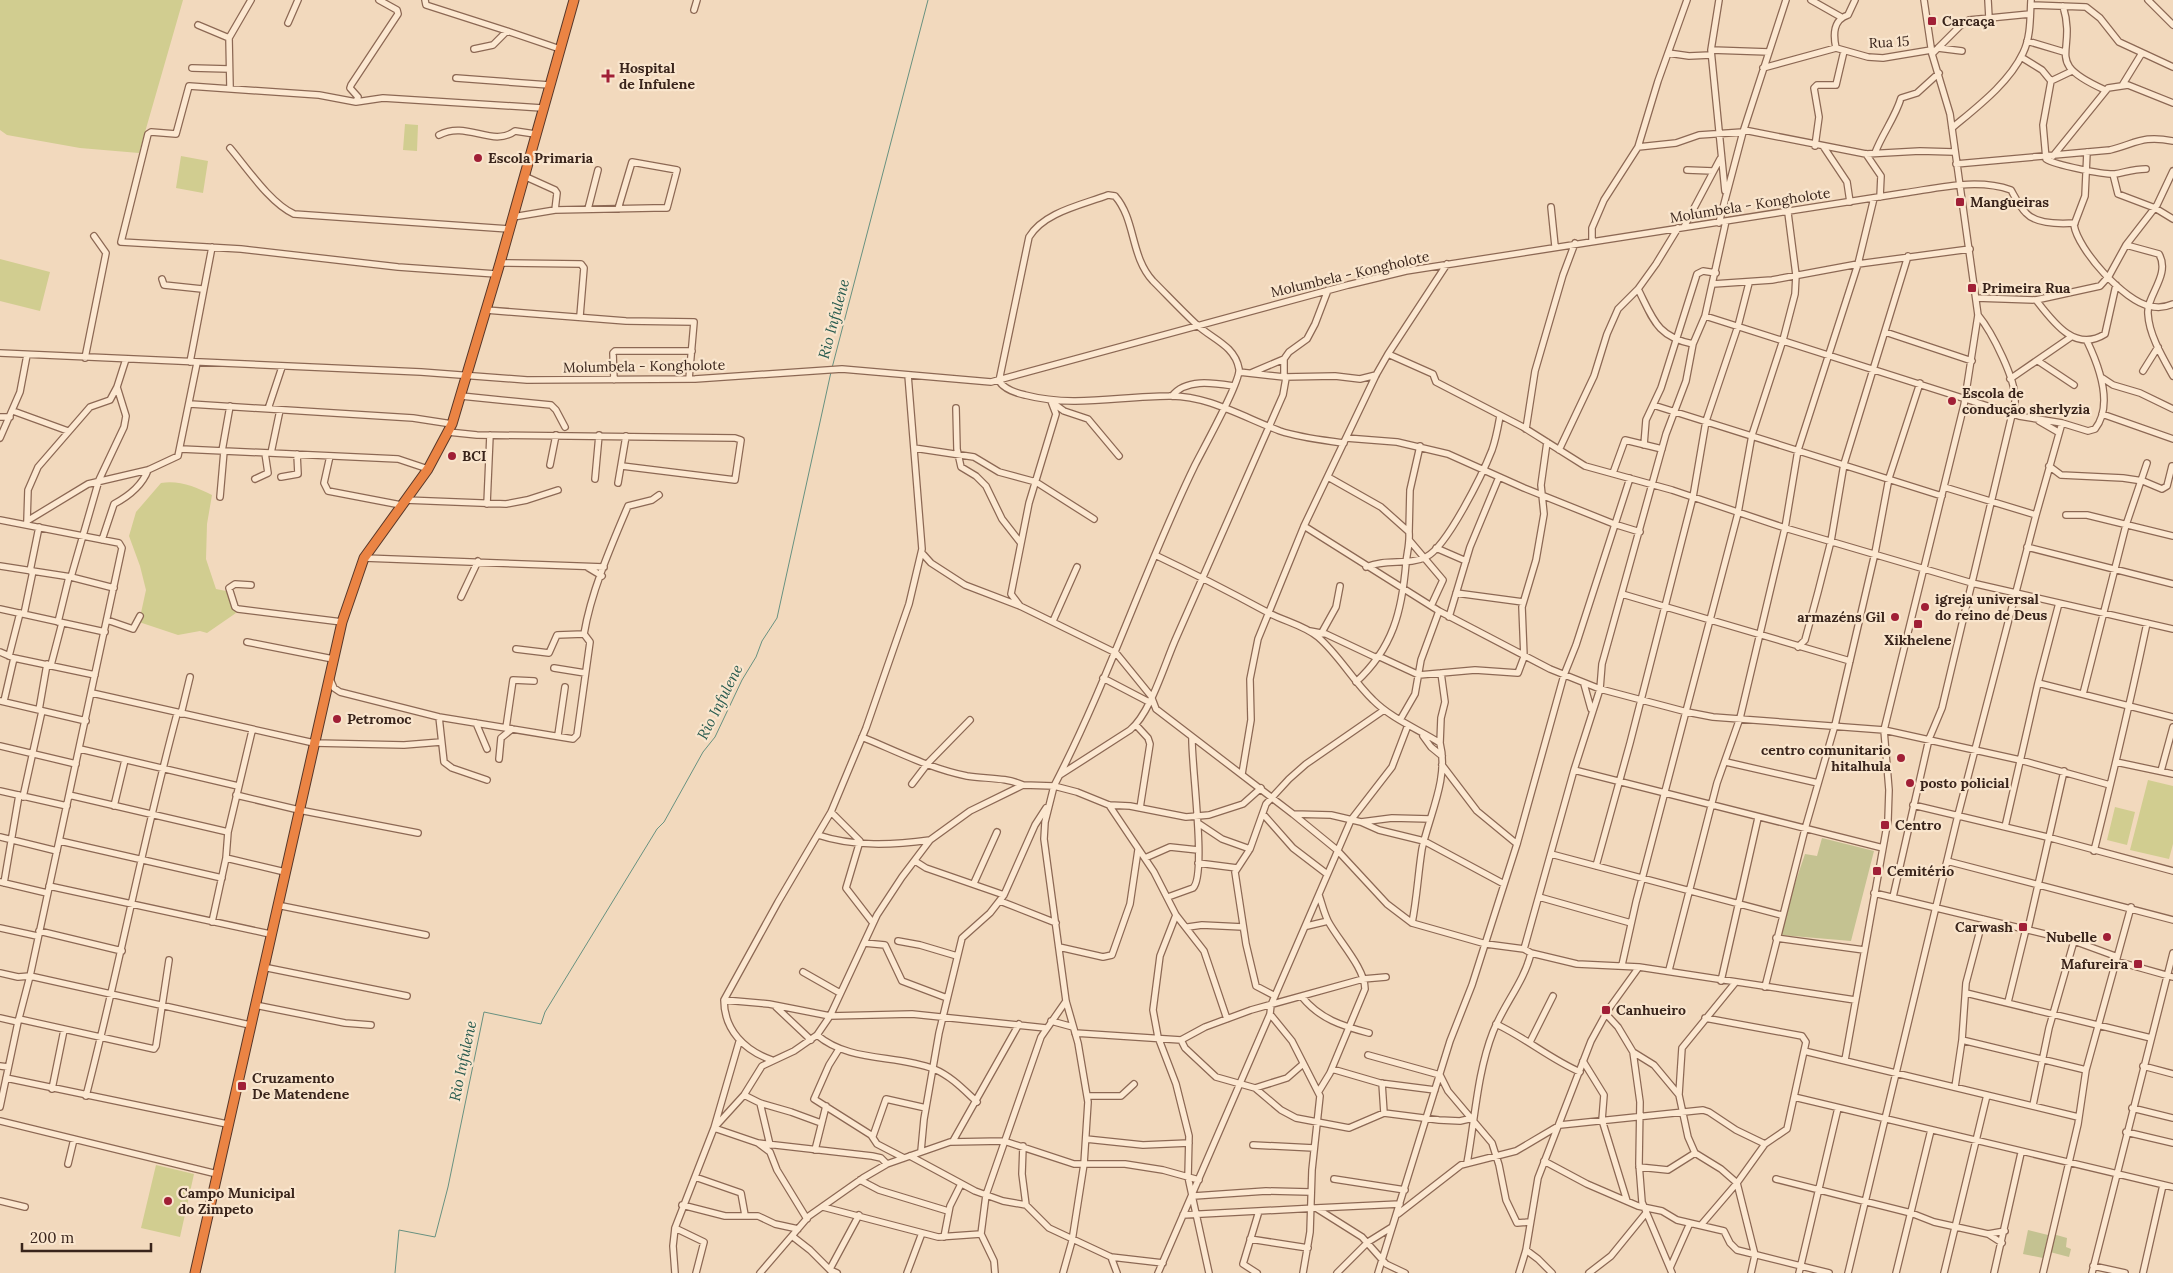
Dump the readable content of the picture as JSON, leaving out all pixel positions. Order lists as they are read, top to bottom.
{
  "streets": {
    "street": ["Rua 15", "Molumbela - Kongholote"]
  },
  "water": ["Rio Infulene"],
  "places": {
    "transit": [
      "Carcaça",
      "Mangueiras",
      "Primeira Rua",
      "Xikhelene",
      "Centro",
      "Cemitério",
      "Carwash",
      "Mafureira",
      "Canhueiro",
      "Cruzamento De Matendene"
    ],
    "health": ["Hospital de Infulene"],
    "other": [
      "Escola Primaria",
      "Escola de condução sherlyzia",
      "BCI",
      "igreja universal do reino de Deus",
      "armazéns Gil",
      "Petromoc",
      "centro comunitario hitalhula",
      "posto policial",
      "Nubelle",
      "Campo Municipal do Zimpeto"
    ]
  },
  "scale_bar": "200 m"
}
